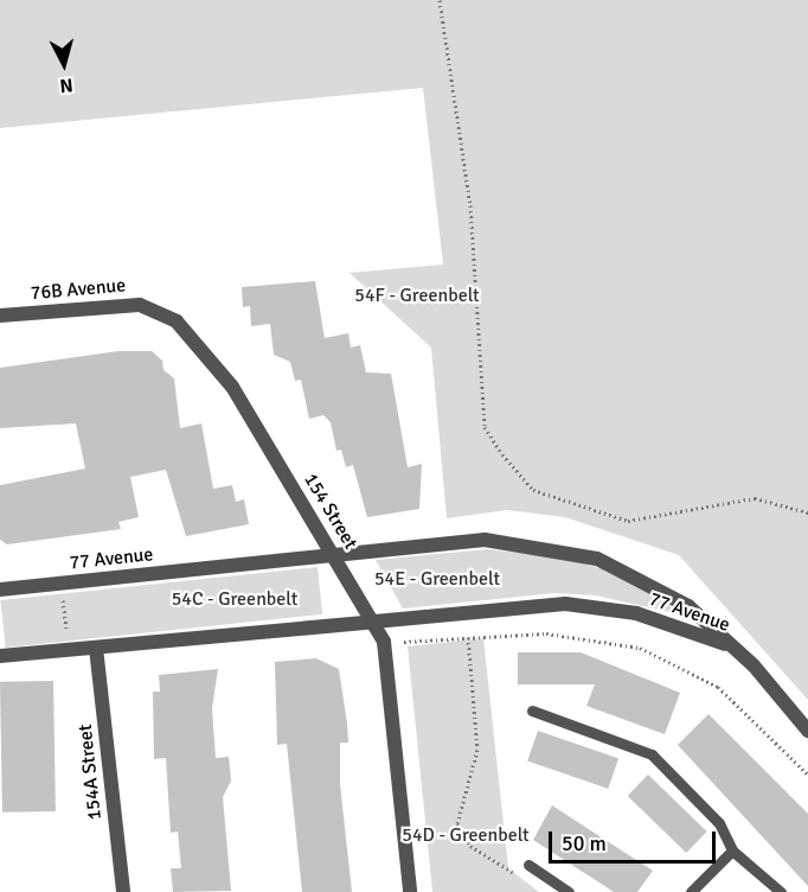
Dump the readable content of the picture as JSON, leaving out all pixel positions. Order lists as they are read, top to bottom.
{
  "streets": {
    "street": [
      "76B Avenue",
      "154 Street",
      "77 Avenue",
      "154A Street"
    ]
  },
  "crossings": [
    ["76B Avenue", "154 Street"],
    ["154 Street", "77 Avenue"],
    ["77 Avenue", "154A Street"]
  ],
  "parks": [
    "54F - Greenbelt",
    "54E - Greenbelt",
    "54C - Greenbelt",
    "54D - Greenbelt"
  ],
  "scale_bar": "50 m",
  "north": "bottom"
}
